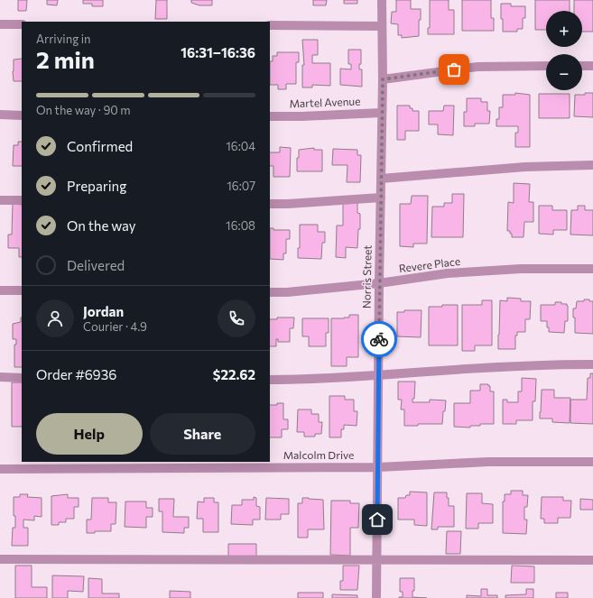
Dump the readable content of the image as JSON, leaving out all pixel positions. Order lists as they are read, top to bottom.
{
  "streets": {
    "street": [
      "Martel Avenue",
      "Revere Place",
      "Norris Street",
      "Malcolm Drive"
    ]
  },
  "crossings": [
    ["Martel Avenue", "Norris Street"],
    ["Revere Place", "Norris Street"],
    ["Norris Street", "Malcolm Drive"]
  ],
  "page": {
    "map_buttons": ["+", "−"],
    "heading": ["2 min", "Arriving in", "16:31–16:36"],
    "panel": [
      "Jordan",
      "Courier · 4.9",
      "Order #6936",
      "$22.62"
    ],
    "bar": "On the way · 90 m",
    "list": [
      ["Confirmed", "16:04"],
      ["Preparing", "16:07"],
      ["On the way", "16:08"],
      "Delivered"
    ],
    "buttons": ["Help", "Share"]
  }
}
